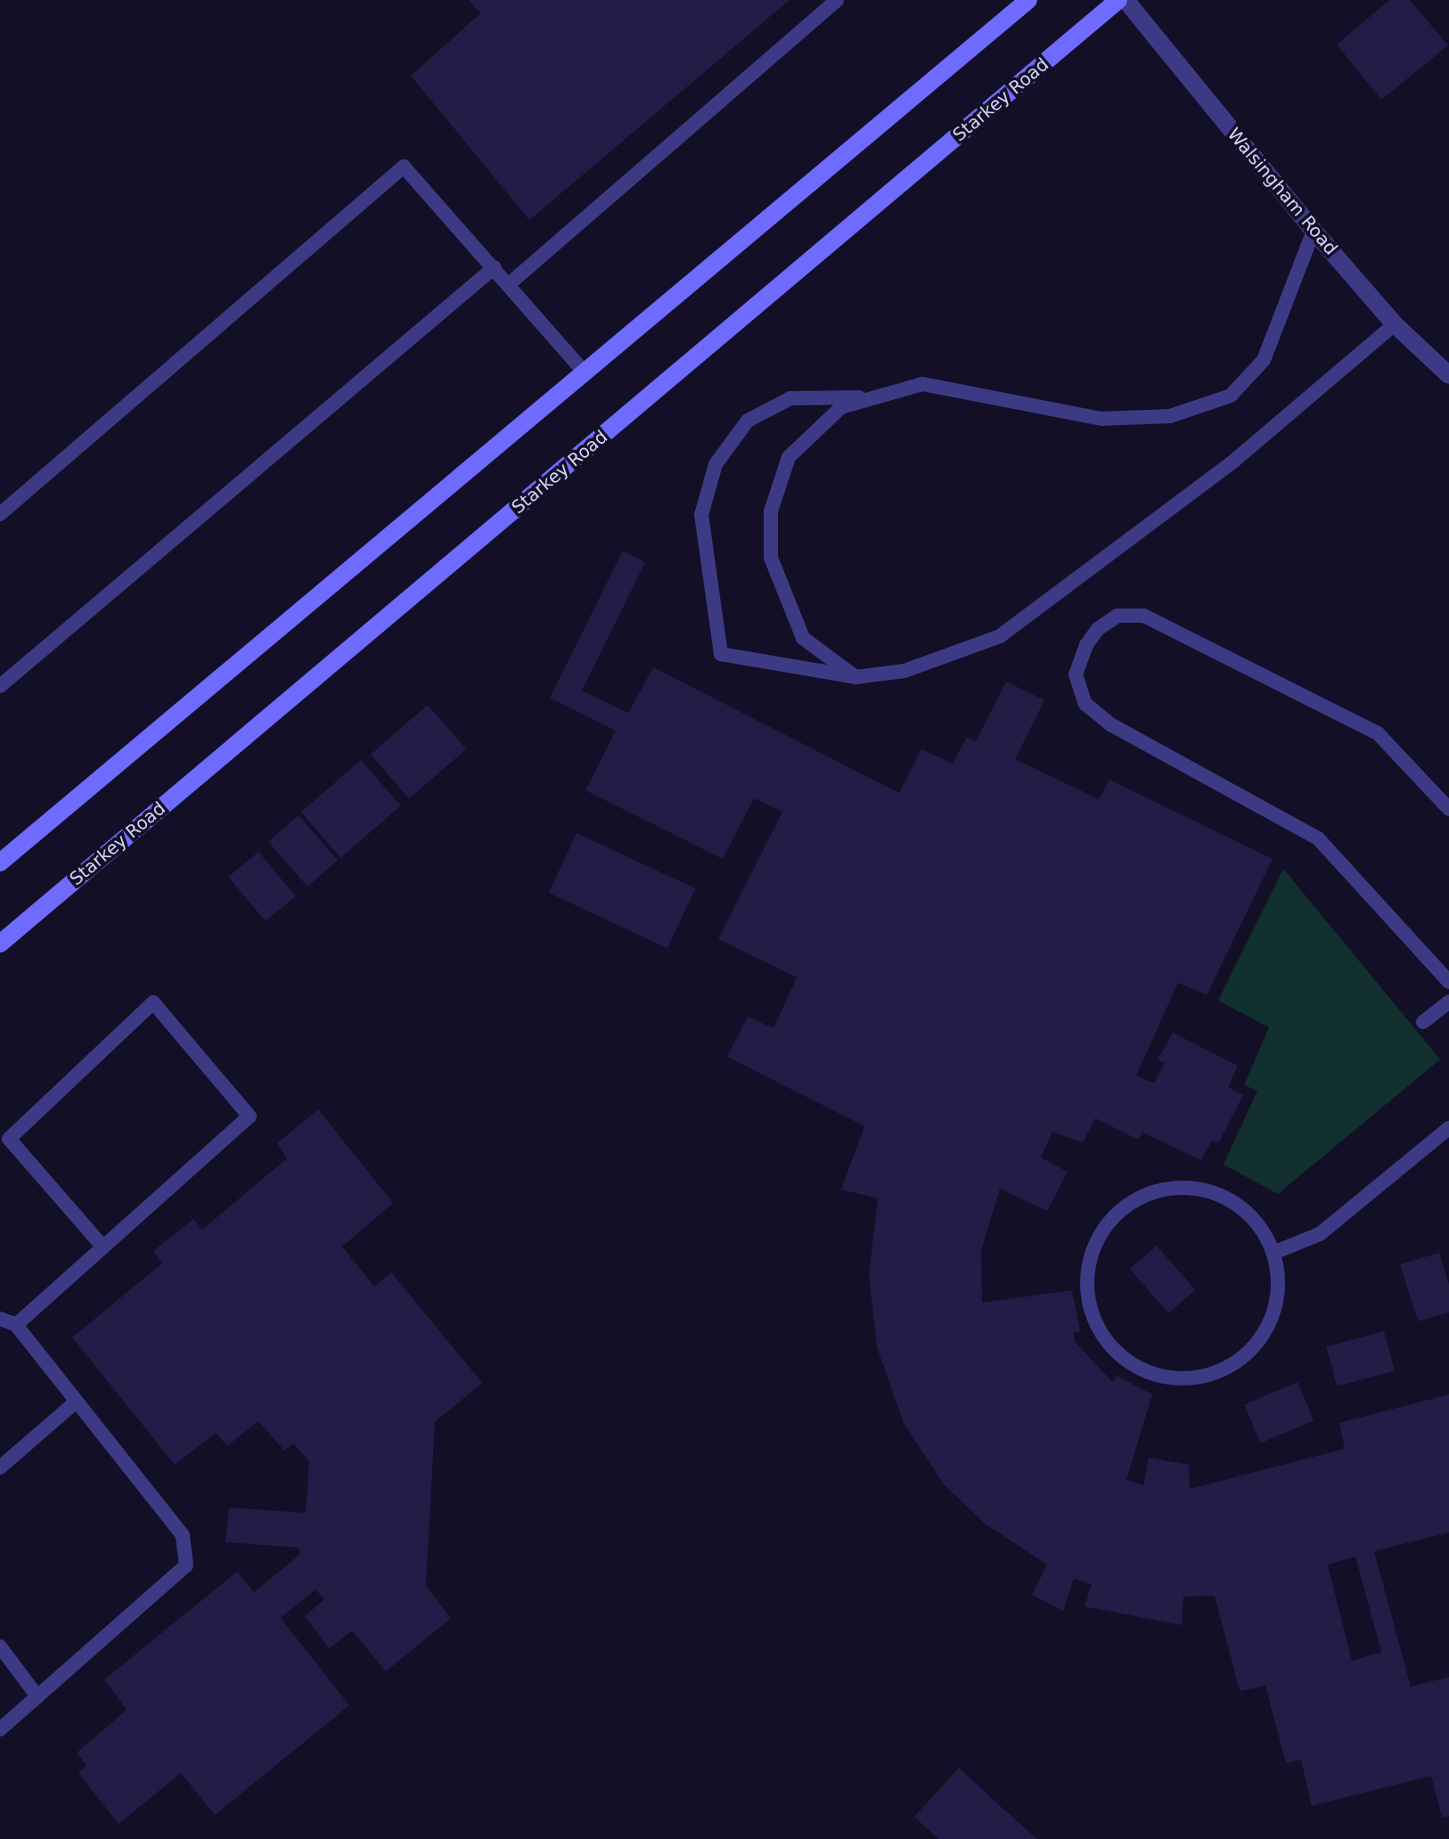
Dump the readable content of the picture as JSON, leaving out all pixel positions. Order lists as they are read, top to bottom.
{
  "streets": {
    "main road": ["Starkey Road"],
    "street": ["Walsingham Road"]
  }
}
